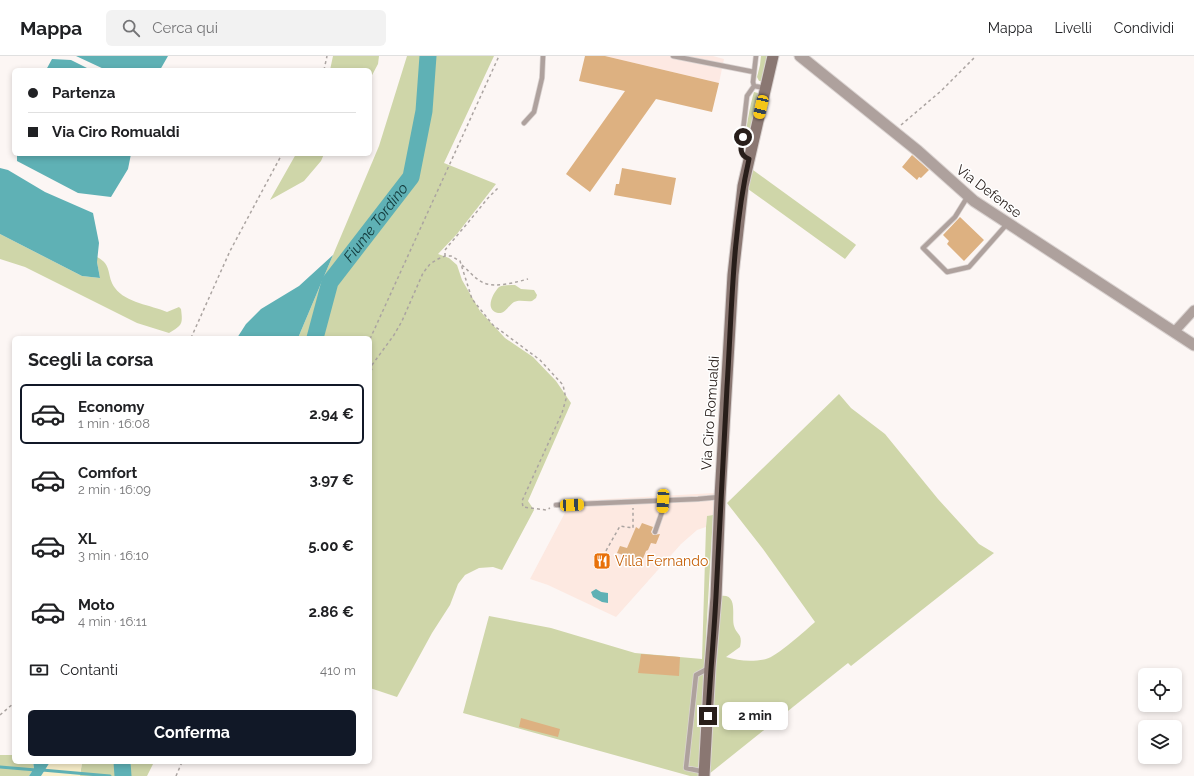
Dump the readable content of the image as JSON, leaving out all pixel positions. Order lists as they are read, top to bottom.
{
  "streets": {
    "main road": ["Via Ciro Romualdi"],
    "street": ["Via Defense"]
  },
  "water": ["Fiume Tordino"],
  "places": {
    "restaurant": ["Villa Fernando"]
  },
  "page": {
    "header": "Mappa",
    "search": "Cerca qui",
    "nav": ["Mappa", "Livelli", "Condividi"],
    "banner": ["Partenza", "Via Ciro Romualdi"],
    "heading": "Scegli la corsa",
    "list": [
      {
        "name": "Economy",
        "note": "1 min · 16:08",
        "value": "2.94 €"
      },
      {
        "name": "Comfort",
        "note": "2 min · 16:09",
        "value": "3.97 €"
      },
      {
        "name": "XL",
        "note": "3 min · 16:10",
        "value": "5.00 €"
      },
      {
        "name": "Moto",
        "note": "4 min · 16:11",
        "value": "2.86 €"
      }
    ],
    "pay": ["Contanti", "410 m"],
    "bubble": "2 min",
    "buttons": "Conferma"
  }
}
